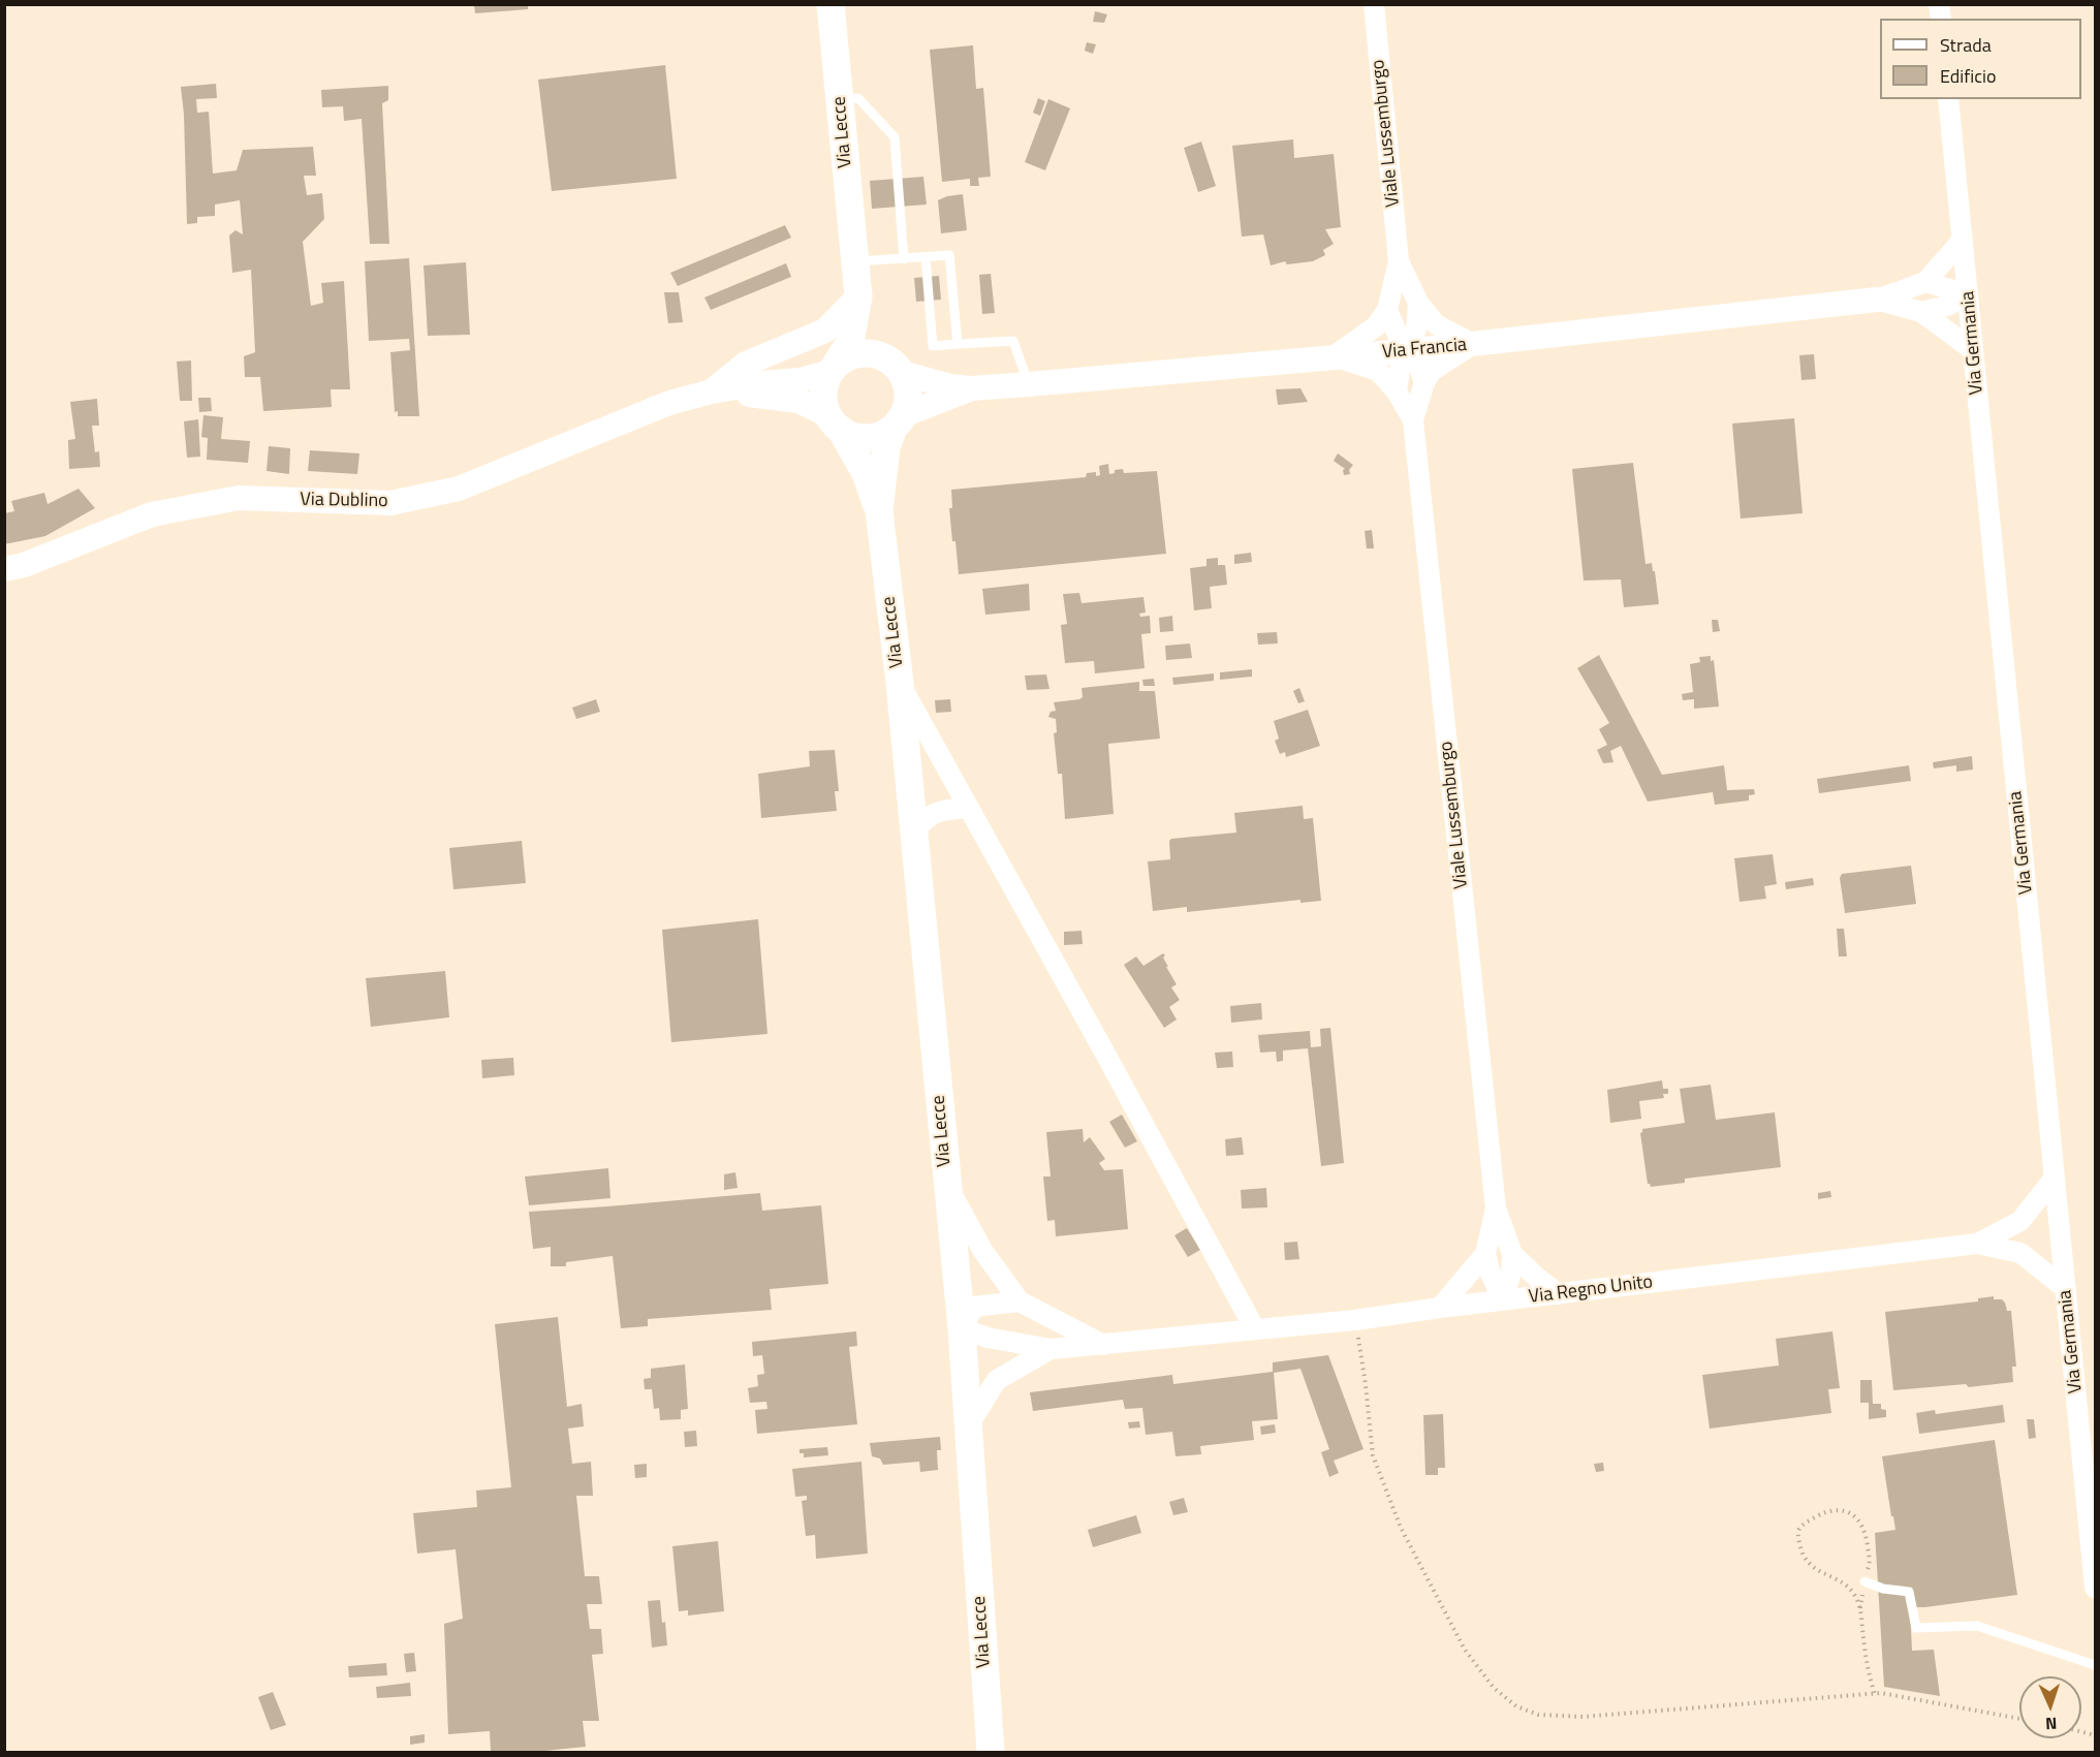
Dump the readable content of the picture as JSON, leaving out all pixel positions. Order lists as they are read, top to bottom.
{
  "streets": {
    "main road": ["Via Lecce"],
    "street": [
      "Viale Lussemburgo",
      "Via Germania",
      "Via Francia",
      "Via Dublino",
      "Via Regno Unito"
    ]
  },
  "crossings": [
    ["Via Lecce", "Via Dublino"],
    ["Via Germania", "Via Regno Unito"]
  ],
  "legend": ["Strada", "Edificio"],
  "north": "bottom"
}
